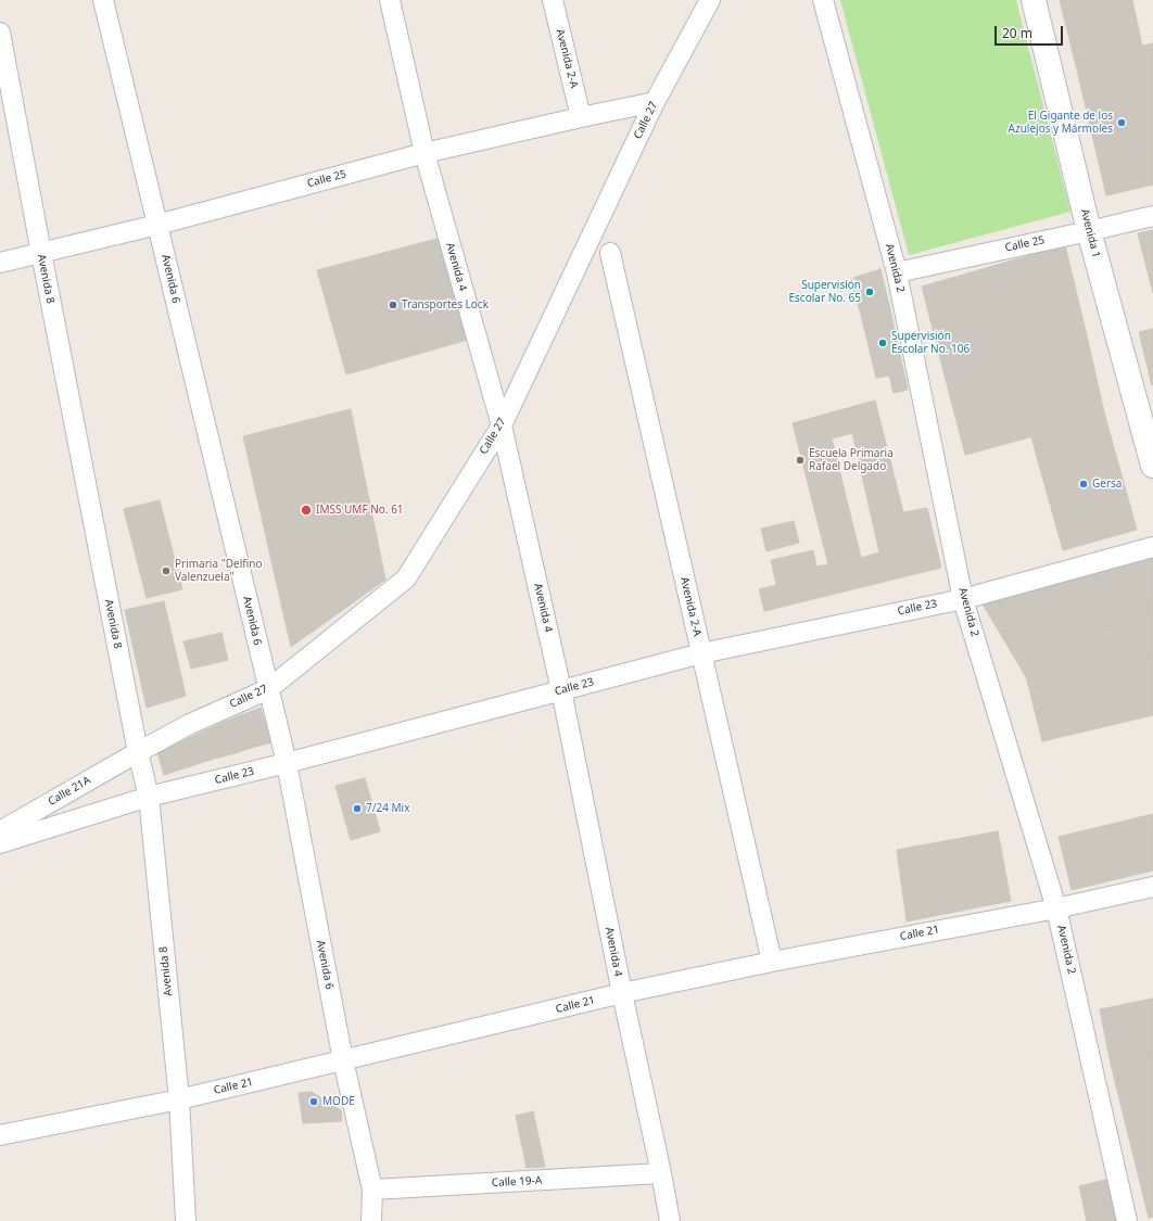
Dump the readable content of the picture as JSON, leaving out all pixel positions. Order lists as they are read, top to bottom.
{
  "streets": {
    "main road": ["Avenida 1"],
    "street": [
      "Avenida 2-A",
      "Calle 27",
      "Calle 25",
      "Avenida 4",
      "Avenida 2",
      "Avenida 8",
      "Avenida 6",
      "Calle 23",
      "Calle 21A",
      "Calle 21",
      "Calle 19-A"
    ]
  },
  "crossings": [
    ["Avenida 2-A", "Calle 25"],
    ["Avenida 2-A", "Calle 23"],
    ["Avenida 2-A", "Calle 21"],
    ["Calle 27", "Calle 25"],
    ["Calle 27", "Avenida 4"],
    ["Calle 27", "Avenida 8"],
    ["Calle 27", "Avenida 6"],
    ["Calle 27", "Calle 21A"],
    ["Calle 25", "Avenida 1"],
    ["Calle 25", "Avenida 4"],
    ["Calle 25", "Avenida 2"],
    ["Calle 25", "Avenida 8"],
    ["Calle 25", "Avenida 6"],
    ["Avenida 4", "Calle 23"],
    ["Avenida 4", "Calle 21"],
    ["Avenida 4", "Calle 19-A"],
    ["Avenida 2", "Calle 23"],
    ["Avenida 2", "Calle 21"],
    ["Avenida 8", "Calle 23"],
    ["Avenida 8", "Calle 21A"],
    ["Avenida 8", "Calle 21"],
    ["Avenida 6", "Calle 23"],
    ["Avenida 6", "Calle 21"],
    ["Avenida 6", "Calle 19-A"]
  ],
  "places": [
    "El Gigante de los Azulejos y Mármoles",
    "Supervisión Escolar No. 65",
    "Transportes Lock",
    "Supervisión Escolar No. 106",
    "Escuela Primaria Rafael Delgado",
    "Gersa",
    "IMSS UMF No. 61",
    "Primaria \"Delfino Valenzuela\"",
    "7/24 Mix",
    "MODE"
  ],
  "scale_bar": "20 m"
}
